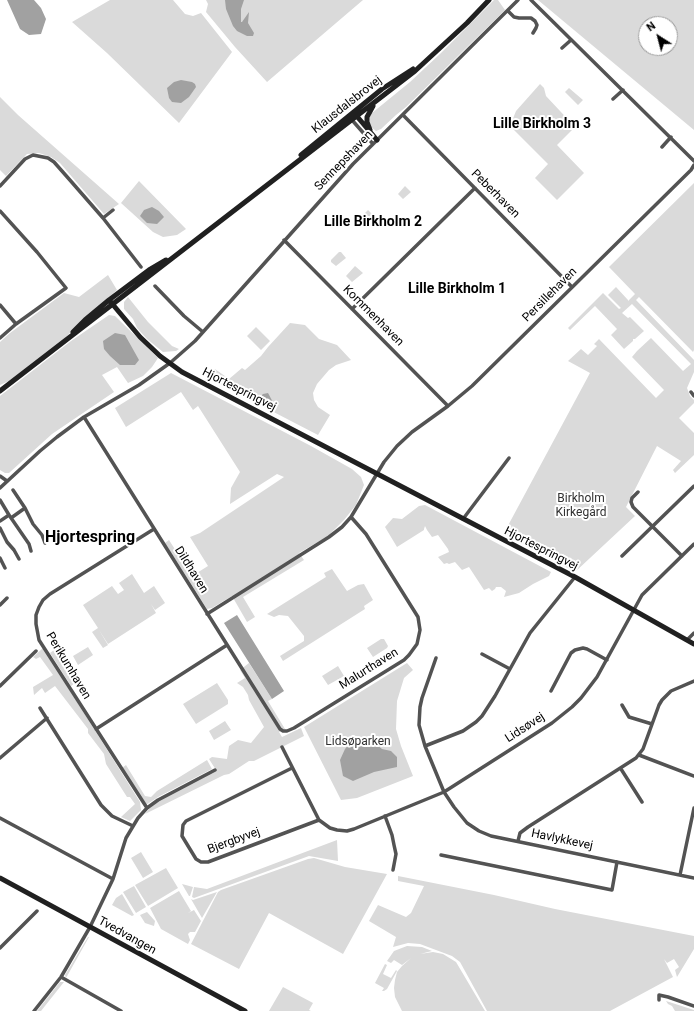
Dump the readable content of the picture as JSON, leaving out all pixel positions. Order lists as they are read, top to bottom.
{
  "streets": {
    "street": [
      "Klausdalsbrovej",
      "Sennepshaven",
      "Peberhaven",
      "Persillehaven",
      "Kommenhaven",
      "Hjortespringvej",
      "Dildhaven",
      "Perikumhaven",
      "Malurthaven",
      "Lidsøvej",
      "Havlykkevej",
      "Bjergbyvej",
      "Tvedvangen"
    ]
  },
  "crossings": [
    ["Klausdalsbrovej", "Hjortespringvej"],
    ["Sennepshaven", "Peberhaven"],
    ["Sennepshaven", "Kommenhaven"],
    ["Sennepshaven", "Hjortespringvej"],
    ["Sennepshaven", "Dildhaven"],
    ["Peberhaven", "Persillehaven"],
    ["Persillehaven", "Kommenhaven"],
    ["Persillehaven", "Hjortespringvej"],
    ["Hjortespringvej", "Lidsøvej"],
    ["Dildhaven", "Perikumhaven"],
    ["Dildhaven", "Malurthaven"],
    ["Lidsøvej", "Havlykkevej"],
    ["Lidsøvej", "Bjergbyvej"]
  ],
  "districts": [
    "Lille Birkholm 3",
    "Lille Birkholm 2",
    "Lille Birkholm 1",
    "Hjortespring"
  ],
  "parks": ["Birkholm Kirkegård", "Lidsøparken"],
  "north": "top left"
}
